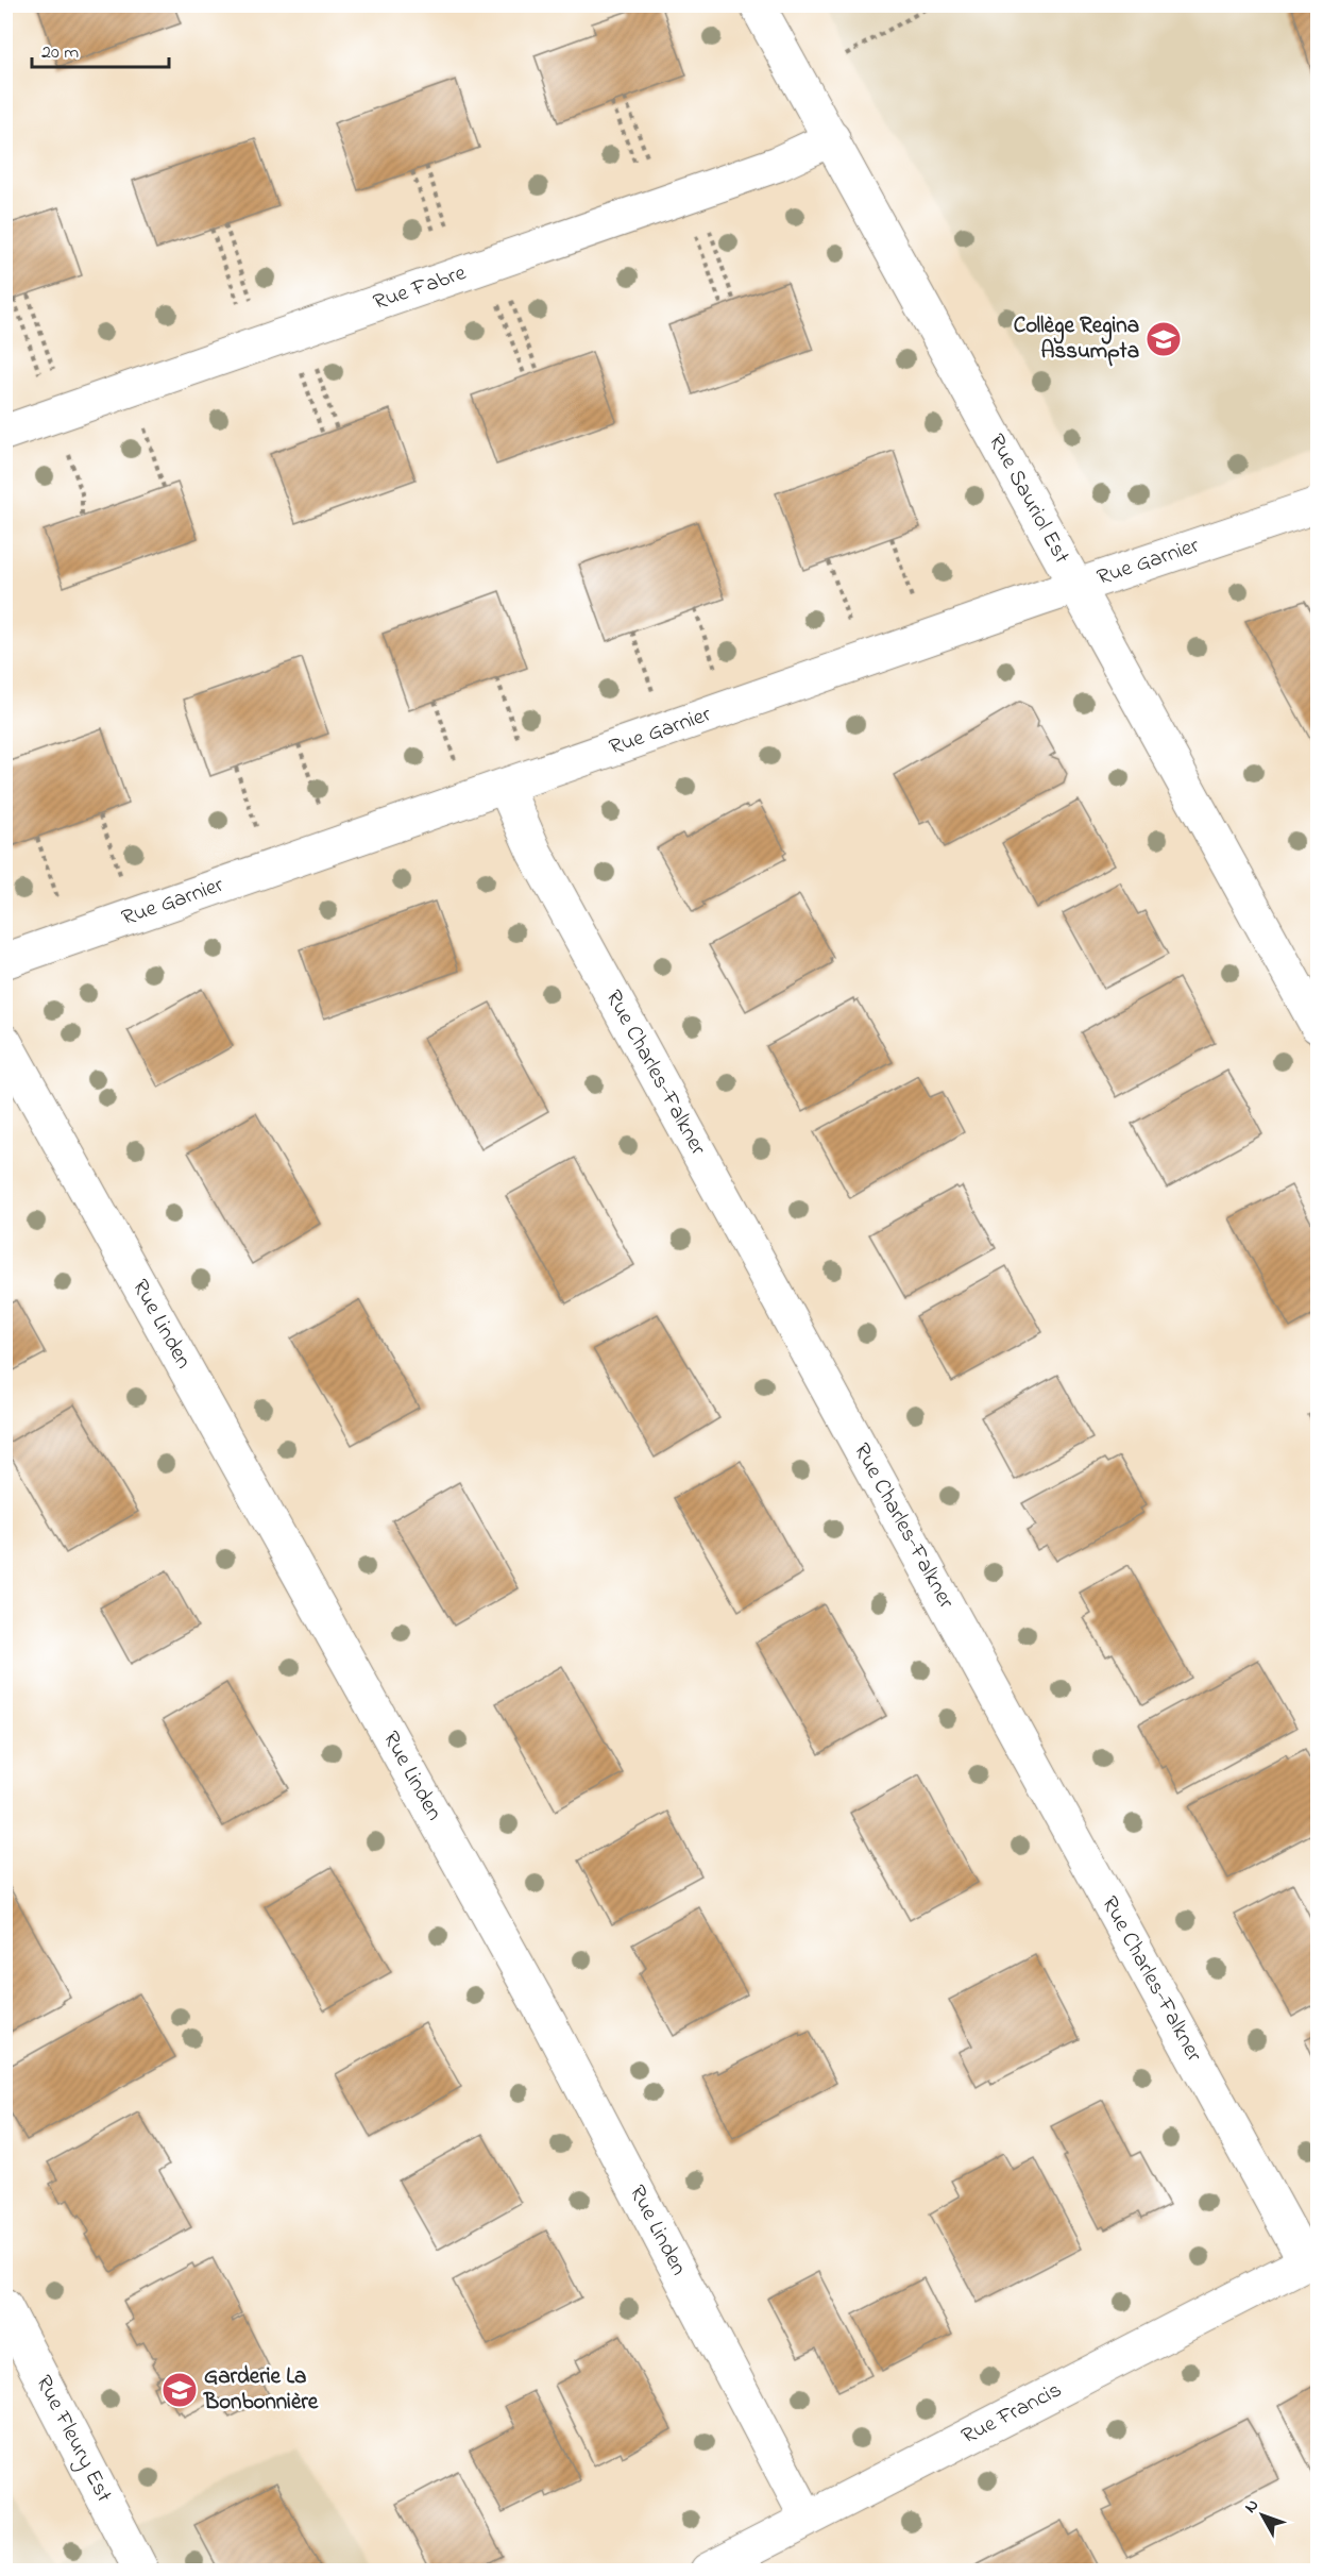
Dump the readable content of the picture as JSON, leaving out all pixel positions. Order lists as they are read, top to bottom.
{
  "streets": {
    "street": [
      "Rue Fabre",
      "Rue Sauriol Est",
      "Rue Garnier",
      "Rue Charles-Falkner",
      "Rue Linden",
      "Rue Francis",
      "Rue Fleury Est"
    ]
  },
  "crossings": [
    ["Rue Fabre", "Rue Sauriol Est"],
    ["Rue Sauriol Est", "Rue Garnier"],
    ["Rue Garnier", "Rue Charles-Falkner"],
    ["Rue Charles-Falkner", "Rue Francis"],
    ["Rue Linden", "Rue Francis"]
  ],
  "places": {
    "school or university": ["Collège Regina Assumpta", "Garderie La Bonbonnière"]
  },
  "scale_bar": "20 m",
  "north": "top left"
}
